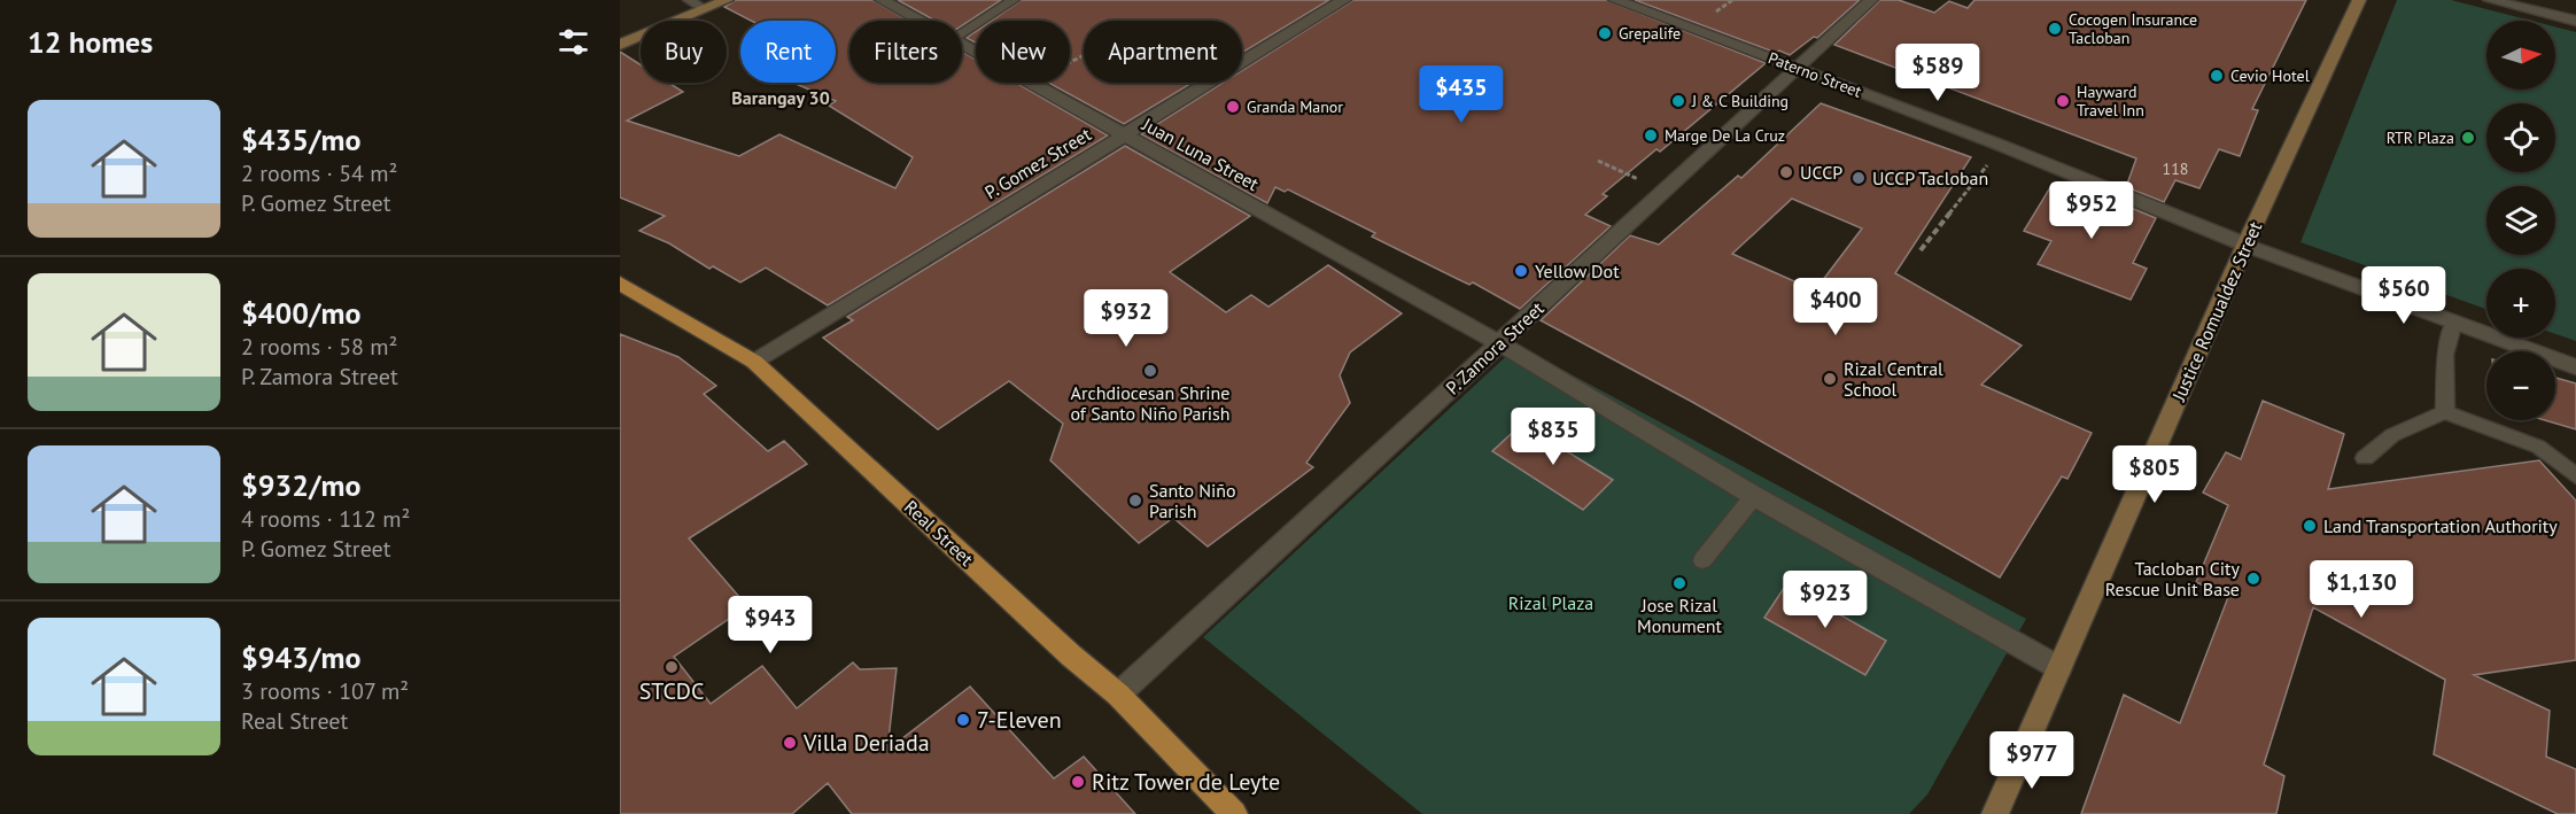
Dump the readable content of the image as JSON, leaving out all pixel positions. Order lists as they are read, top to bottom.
{
  "streets": {
    "main road": ["Justice Romualdez Street", "Real Street"],
    "street": [
      "Paterno Street",
      "Juan Luna Street",
      "P. Gomez Street",
      "P. Zamora Street"
    ]
  },
  "crossings": [
    ["Paterno Street", "Justice Romualdez Street"],
    ["Paterno Street", "P. Zamora Street"],
    ["Juan Luna Street", "P. Gomez Street"],
    ["Juan Luna Street", "Justice Romualdez Street"],
    ["Juan Luna Street", "P. Zamora Street"],
    ["P. Gomez Street", "Real Street"],
    ["P. Zamora Street", "Real Street"]
  ],
  "districts": ["Barangay 30"],
  "parks": ["Rizal Plaza"],
  "places": [
    "Cocogen Insurance Tacloban",
    "Grepalife",
    "Cevio Hotel",
    "J & C Building",
    "Hayward Travel Inn",
    "Granda Manor",
    "Marge De La Cruz",
    "RTR Plaza",
    "UCCP",
    "UCCP Tacloban",
    "Yellow Dot",
    "Archdiocesan Shrine of Santo Niño Parish",
    "Rizal Central School",
    "Santo Niño Parish",
    "Land Transportation Authority",
    "Tacloban City Rescue Unit Base",
    "Jose Rizal Monument",
    "STCDC",
    "7-Eleven",
    "Villa Deriada",
    "Ritz Tower de Leyte"
  ],
  "house_numbers": ["118"],
  "north": "right",
  "page": {
    "heading": "12 homes",
    "map_buttons": ["+", "−"],
    "chip": [
      "Buy",
      "Rent",
      "Filters",
      "New",
      "Apartment"
    ],
    "price": [
      "$589",
      "$435",
      "$952",
      "$560",
      "$400",
      "$932",
      "$835",
      "$805",
      "$1,130",
      "$923",
      "$943",
      "$977"
    ],
    "list": [
      {
        "name": "$435/mo",
        "note": "2 rooms · 54 m² · P. Gomez Street"
      },
      {
        "name": "$400/mo",
        "note": "2 rooms · 58 m² · P. Zamora Street"
      },
      {
        "name": "$932/mo",
        "note": "4 rooms · 112 m² · P. Gomez Street"
      },
      {
        "name": "$943/mo",
        "note": "3 rooms · 107 m² · Real Street"
      }
    ]
  }
}
